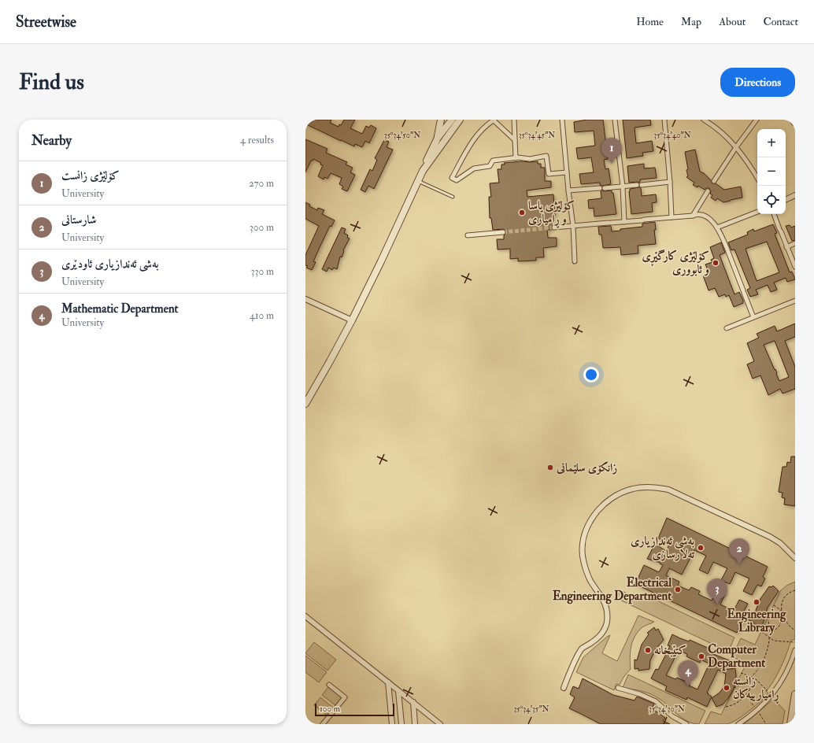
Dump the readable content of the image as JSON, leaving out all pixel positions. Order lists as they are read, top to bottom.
{
  "places": [
    "کۆلێژی یاسا و ڕامیاری",
    "كۆلێژی كارگێڕی و ئابووری",
    "زانکۆی سلێمانی",
    "بەشی ئەندازیاری تەلارسازی",
    "Electrical Engineering Department",
    "Engineering Library",
    "کتێبخانە",
    "Computer Department",
    "زانستە ڕامیارییەکان"
  ],
  "scale_bar": "100 m",
  "page": {
    "header": "Streetwise",
    "nav": [
      "Home",
      "Map",
      "About",
      "Contact"
    ],
    "buttons": "Directions",
    "title": "Find us",
    "heading": ["Nearby", "4 results"],
    "map_buttons": ["+", "−"],
    "pins": [
      "1",
      "2",
      "3",
      "4"
    ],
    "list": [
      {
        "mark": "1",
        "name": "کۆلێژی زانست",
        "note": "University",
        "value": "270 m"
      },
      {
        "mark": "2",
        "name": "شارستانی",
        "note": "University",
        "value": "300 m"
      },
      {
        "mark": "3",
        "name": "بەشی ئەندازیاری ئاودێری",
        "note": "University",
        "value": "330 m"
      },
      {
        "mark": "4",
        "name": "Mathematic Department",
        "note": "University",
        "value": "410 m"
      }
    ],
    "scale": "100 m"
  },
  "coordinates": [
    "35°34'50\"N",
    "35°34'45\"N",
    "35°34'40\"N",
    "35°34'35\"N",
    "35°34'30\"N"
  ]
}
